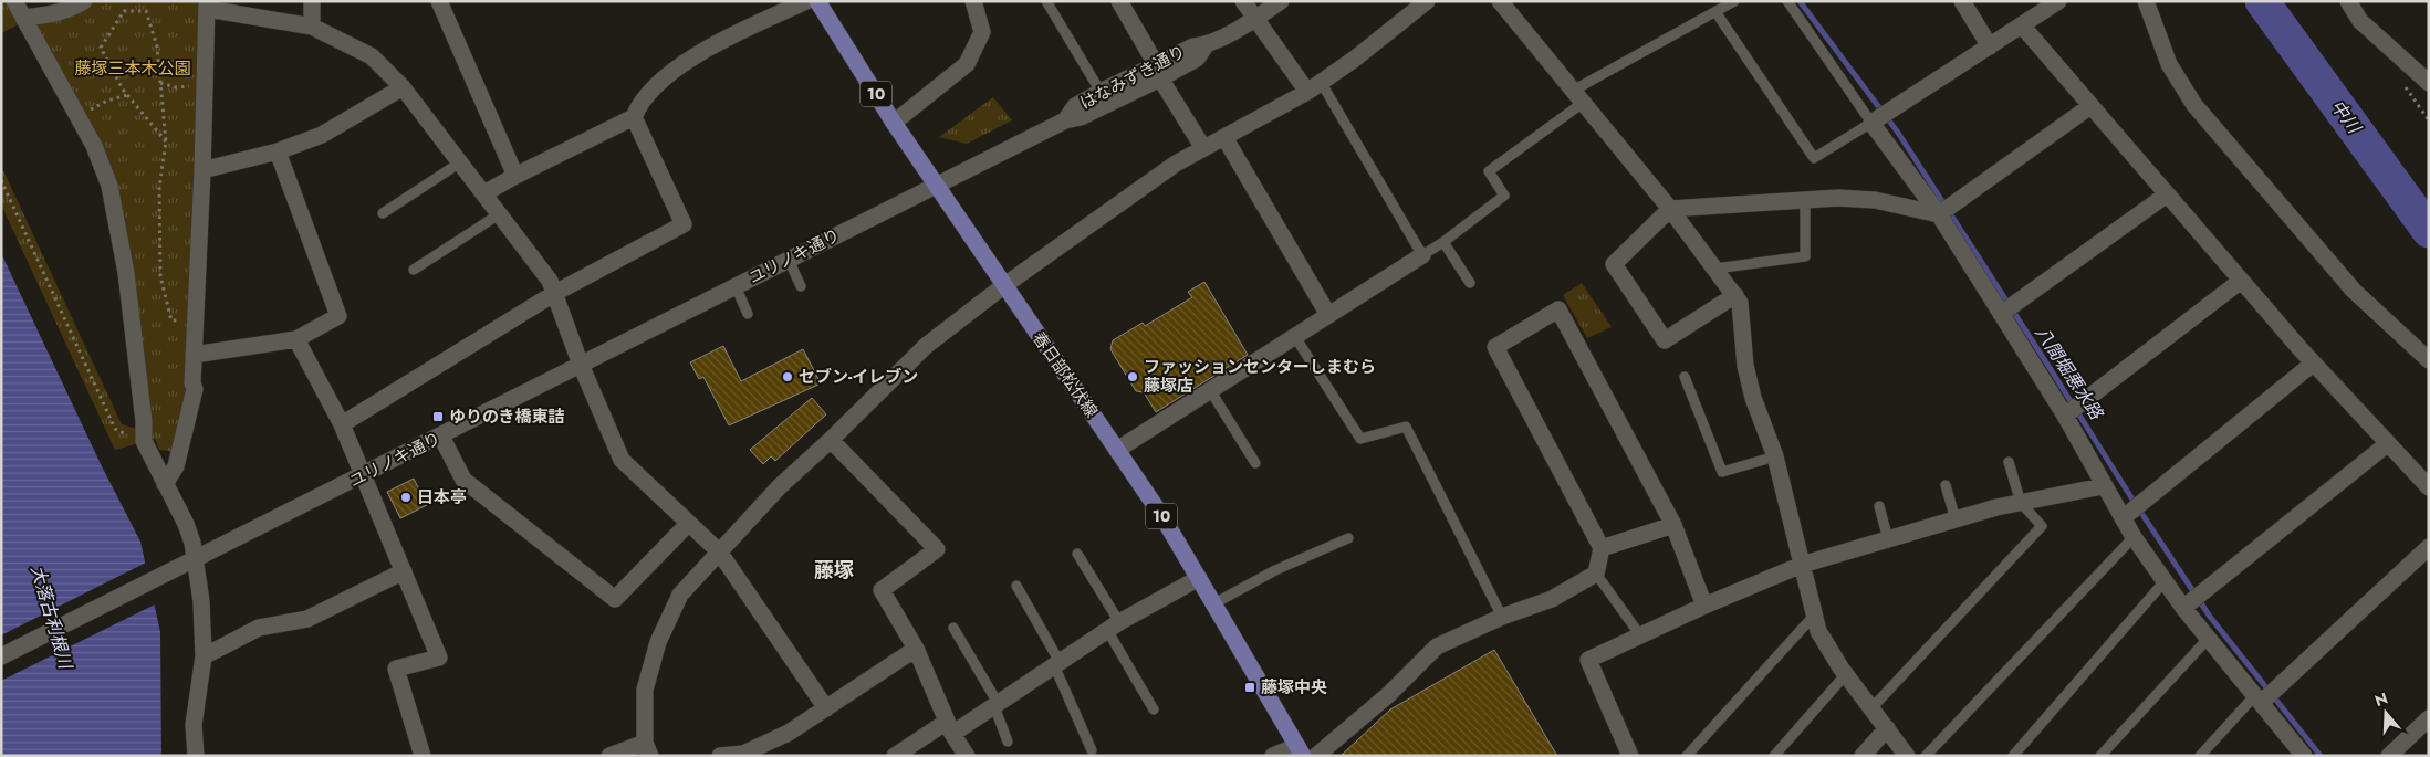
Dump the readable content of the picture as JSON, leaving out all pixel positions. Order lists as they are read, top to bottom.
{
  "streets": {
    "main road": ["10", "春日部松伏線"],
    "street": ["はなみずき通り", "ユリノキ通り"]
  },
  "crossings": [
    ["はなみずき通り", "ユリノキ通り"],
    ["はなみずき通り", "春日部松伏線"],
    ["ユリノキ通り", "春日部松伏線"]
  ],
  "districts": ["藤塚"],
  "water": ["中川", "八間堀悪水路", "大落古利根川"],
  "parks": ["藤塚三本木公園"],
  "places": {
    "other": ["セブン-イレブン", "ファッションセンターしまむら 藤塚店", "日本亭"],
    "transit": ["ゆりのき橋東詰", "藤塚中央"]
  },
  "north": "top"
}
